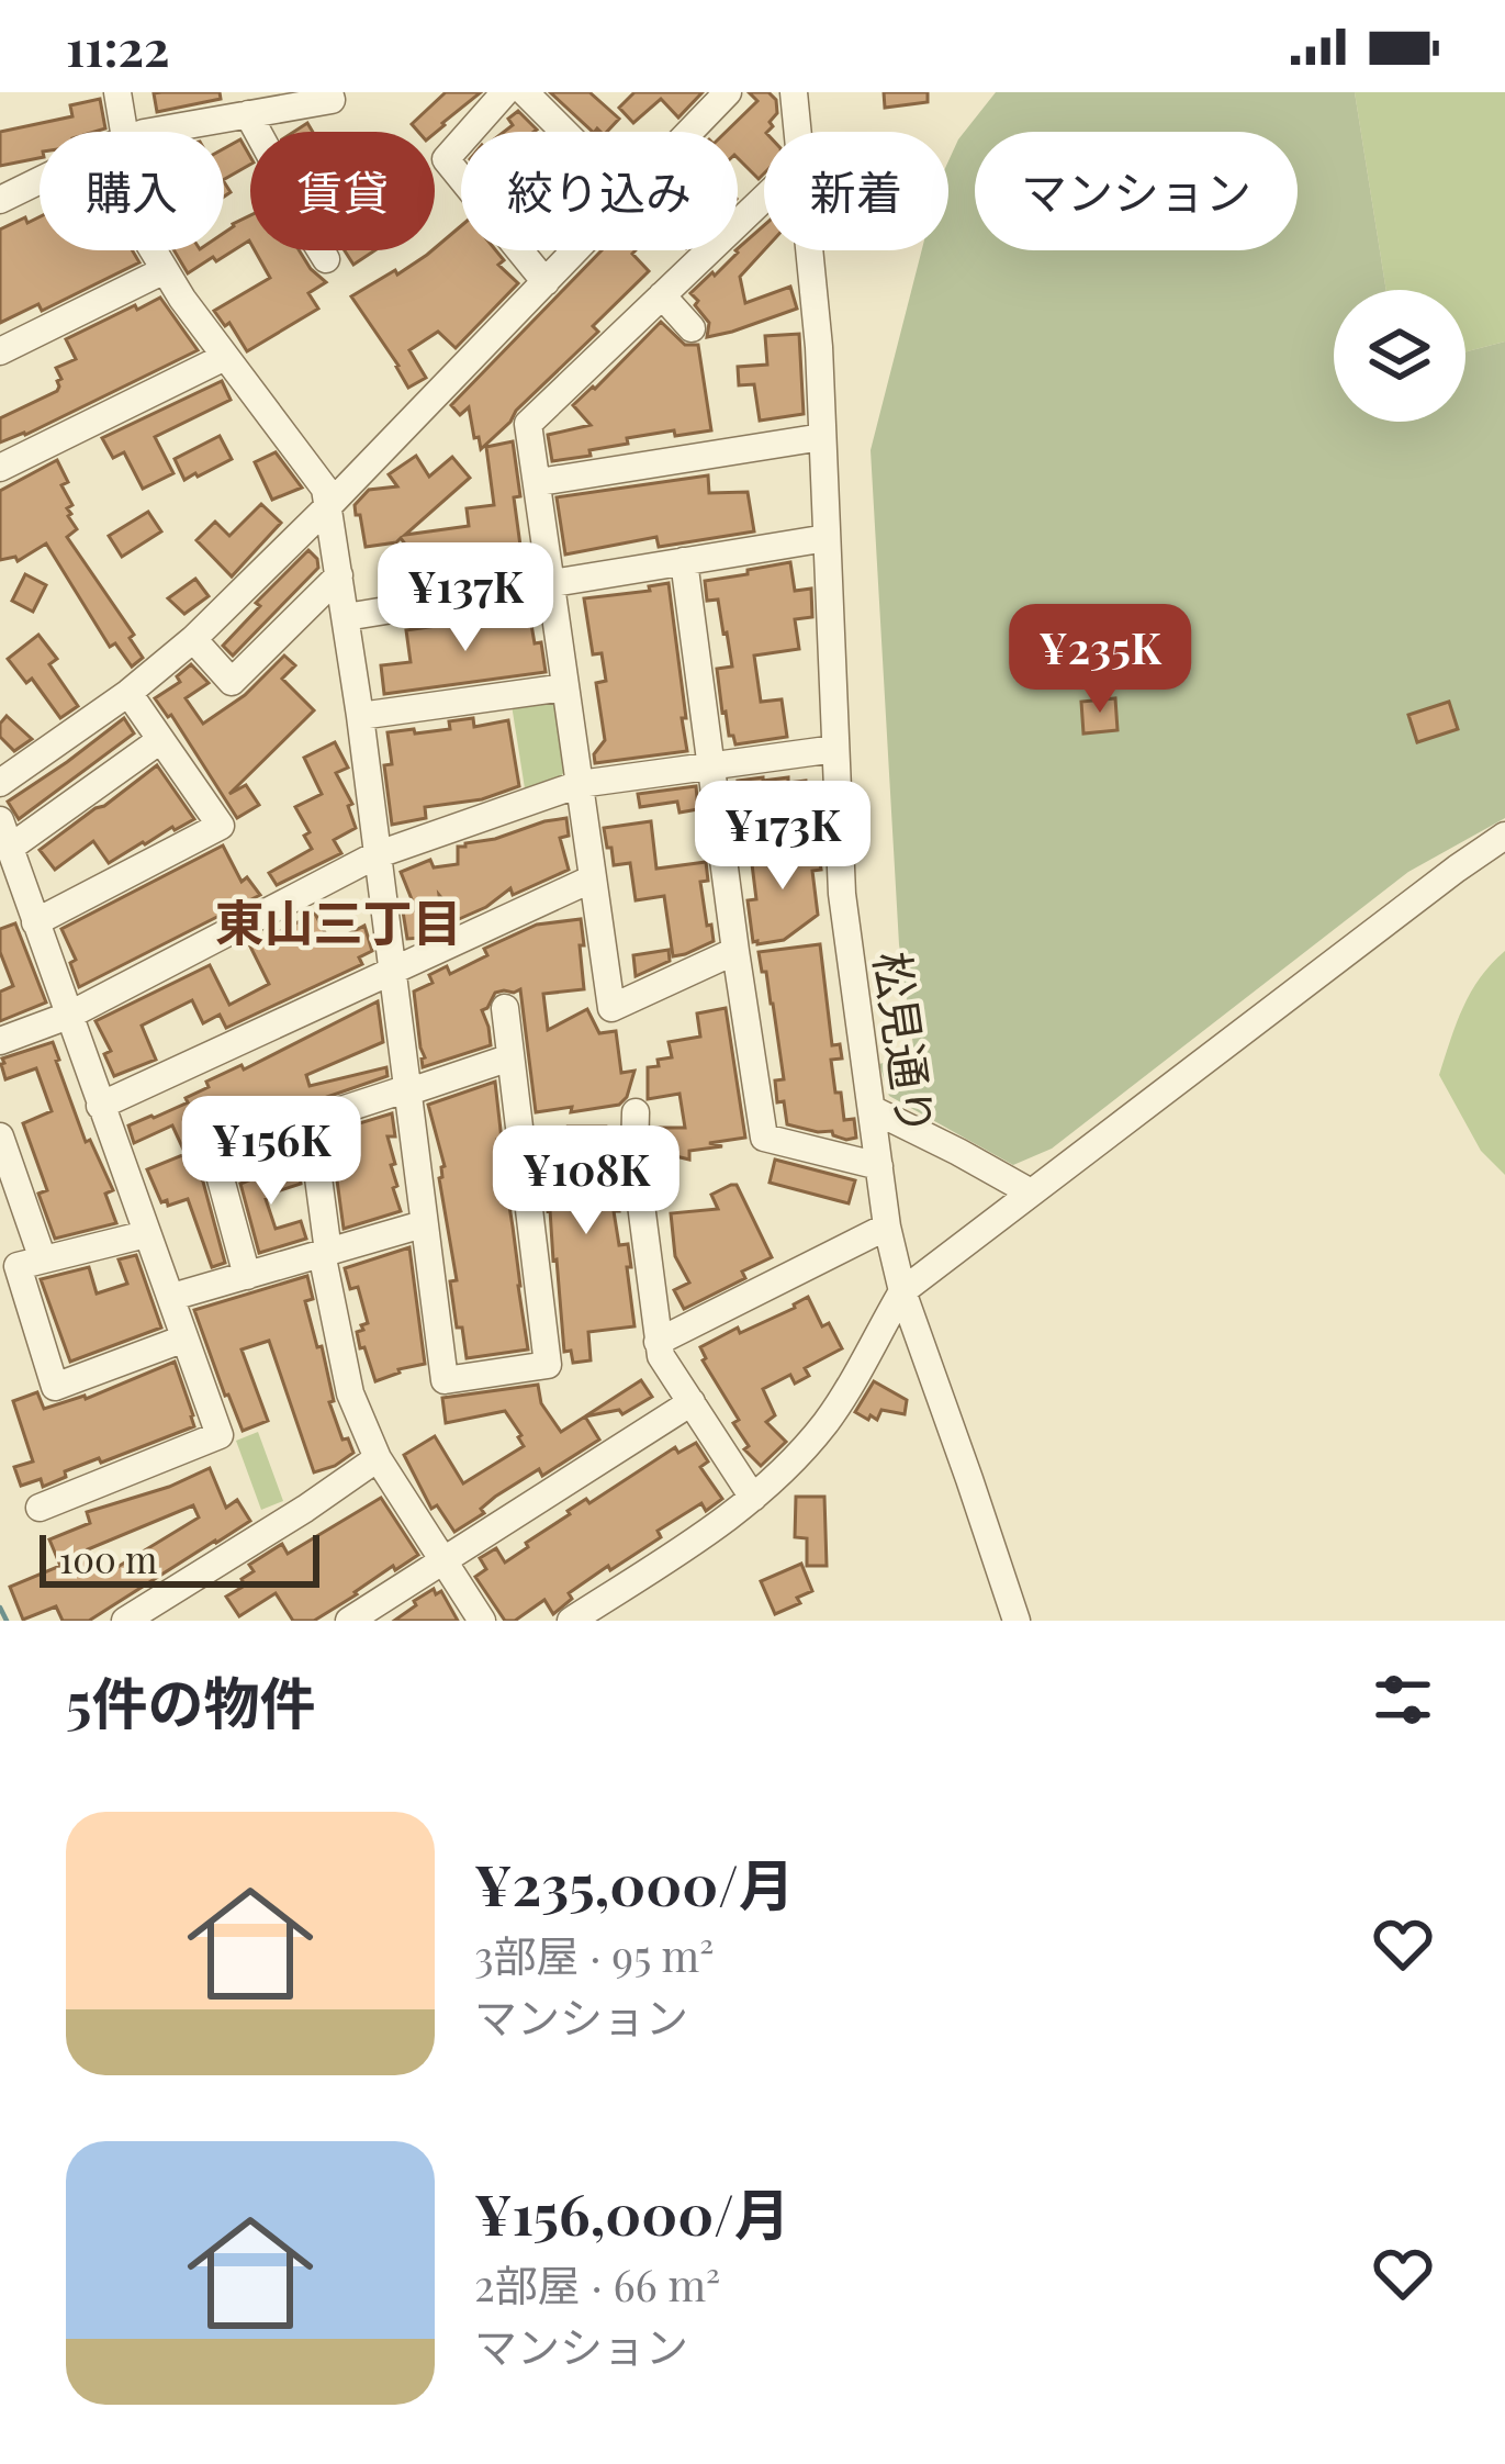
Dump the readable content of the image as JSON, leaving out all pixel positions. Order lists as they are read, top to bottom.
{
  "streets": {
    "street": ["松見通り"]
  },
  "districts": ["東山三丁目"],
  "scale_bar": "100 m",
  "page": {
    "status": "11:22",
    "chip": [
      "購入",
      "賃貸",
      "絞り込み",
      "新着",
      "マンション"
    ],
    "price": [
      "¥137K",
      "¥235K",
      "¥173K",
      "¥156K",
      "¥108K"
    ],
    "scale": "100 m",
    "heading": "5件の物件",
    "list": [
      {
        "name": "¥235,000/月",
        "note": "3部屋 · 95 m² · マンション"
      },
      {
        "name": "¥156,000/月",
        "note": "2部屋 · 66 m² · マンション"
      }
    ]
  }
}
